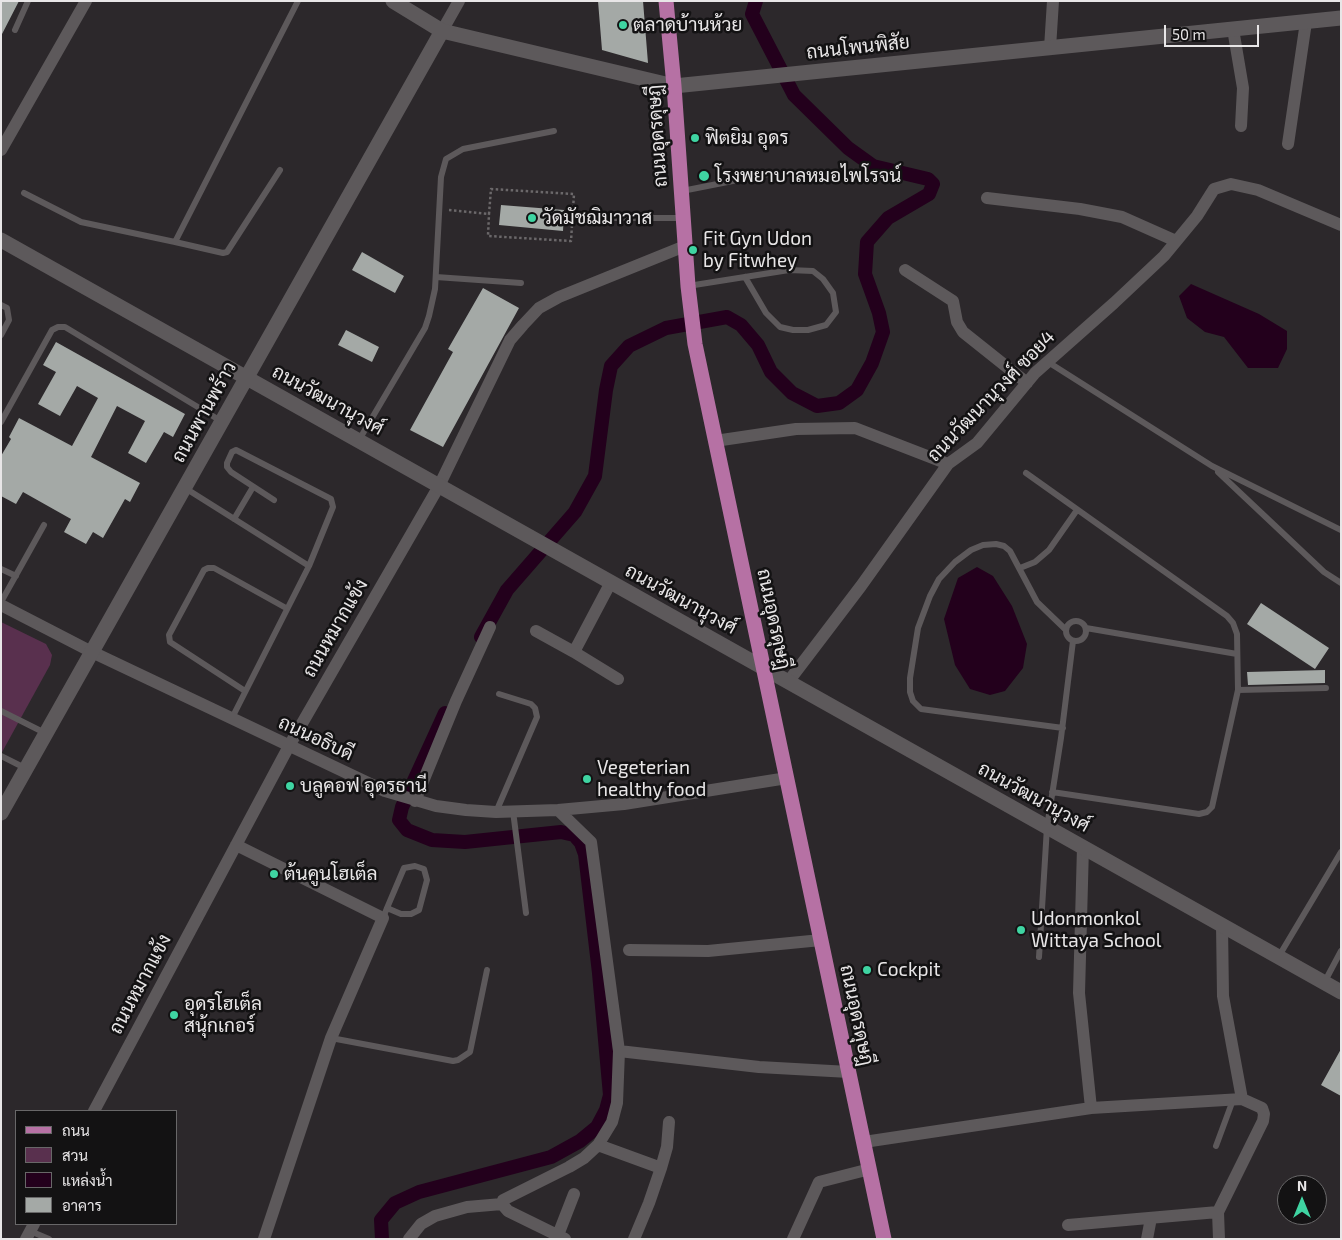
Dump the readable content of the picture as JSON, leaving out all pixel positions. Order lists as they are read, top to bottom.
{
  "streets": {
    "main road": ["ถนนอุดรดุษฎี"],
    "street": [
      "ถนนโพนพิสัย",
      "ถนนวัฒนานุวงศ์ ซอย4",
      "ถนนวัฒนานุวงศ์",
      "ถนนพานพร้าว",
      "ถนนหมากแข้ง",
      "ถนนอธิบดี"
    ]
  },
  "crossings": [
    ["ถนนโพนพิสัย", "ถนนอุดรดุษฎี"],
    ["ถนนโพนพิสัย", "ถนนพานพร้าว"],
    ["ถนนอุดรดุษฎี", "ถนนวัฒนานุวงศ์"],
    ["ถนนอุดรดุษฎี", "ถนนหมากแข้ง"],
    ["ถนนอุดรดุษฎี", "ถนนอธิบดี"],
    ["ถนนวัฒนานุวงศ์ ซอย4", "ถนนวัฒนานุวงศ์"],
    ["ถนนวัฒนานุวงศ์", "ถนนพานพร้าว"],
    ["ถนนวัฒนานุวงศ์", "ถนนหมากแข้ง"],
    ["ถนนพานพร้าว", "ถนนอธิบดี"],
    ["ถนนหมากแข้ง", "ถนนอธิบดี"]
  ],
  "places": [
    "ตลาดบ้านห้วย",
    "ฟิตยิม อุดร",
    "โรงพยาบาลหมอไพโรจน์",
    "วัดมัชฌิมาวาส",
    "Fit Gyn Udon by Fitwhey",
    "Vegeterian healthy food",
    "บลูคอฟ อุดรธานี",
    "ต้นคูนโฮเต็ล",
    "Udonmonkol Wittaya School",
    "Cockpit",
    "อุดรโฮเต็ล สนุ้กเกอร์"
  ],
  "legend": [
    "ถนน",
    "สวน",
    "แหล่งน้ำ",
    "อาคาร"
  ],
  "scale_bar": "50 m",
  "north": "top"
}
